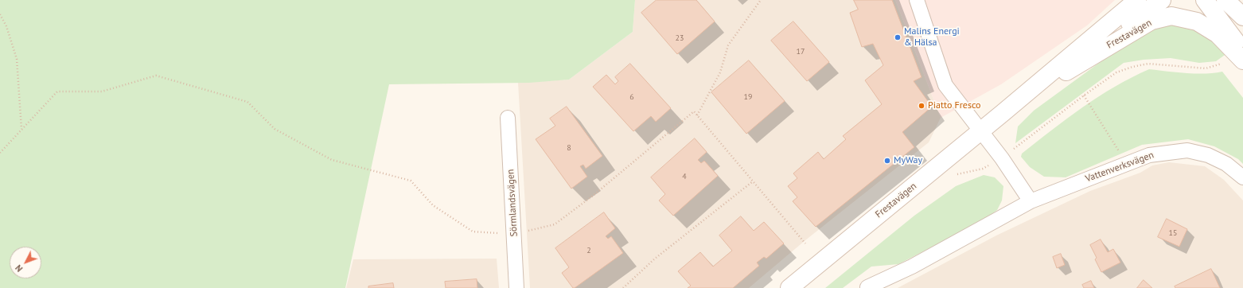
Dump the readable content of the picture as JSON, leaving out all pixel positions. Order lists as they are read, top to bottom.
{
  "streets": {
    "street": ["Frestavägen", "Vattenverksvägen", "Sörmlandsvägen"]
  },
  "places": ["Malins Energi & Hälsa", "Piatto Fresco", "MyWay"],
  "house_numbers": [
    "23",
    "17",
    "6",
    "19",
    "8",
    "4",
    "15",
    "2"
  ],
  "north": "bottom left"
}
